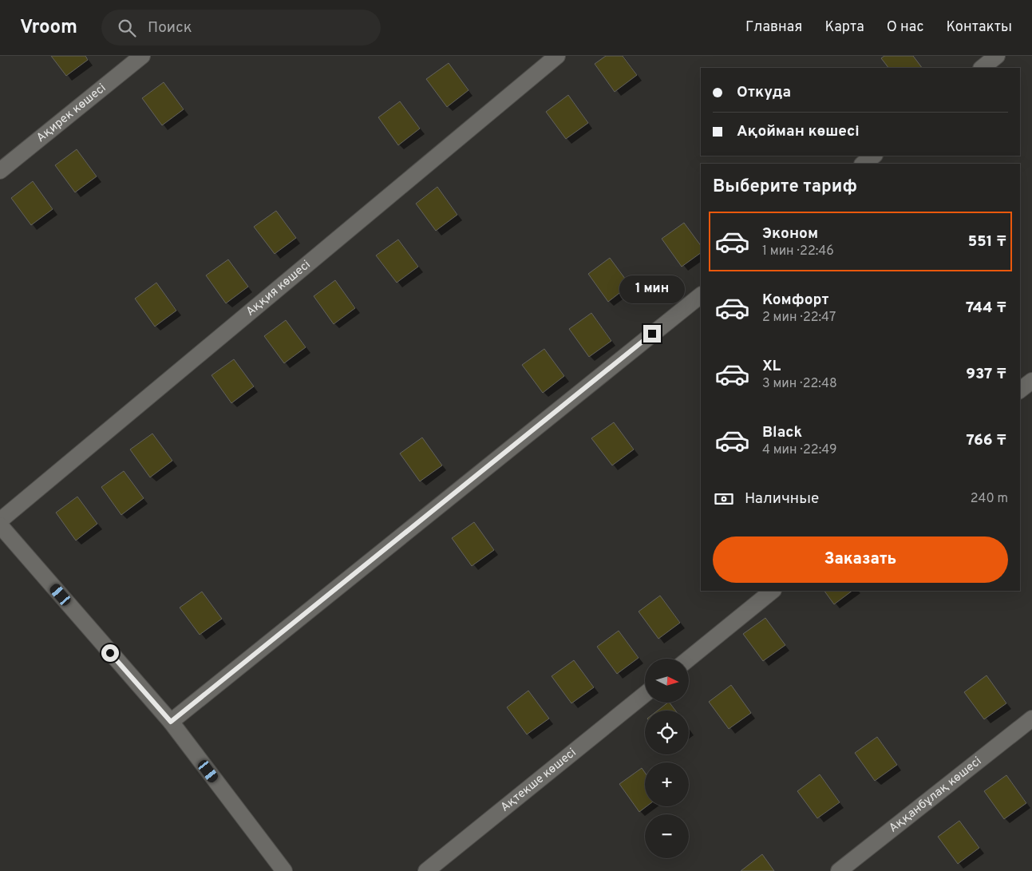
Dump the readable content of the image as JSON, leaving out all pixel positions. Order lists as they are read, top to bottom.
{
  "streets": {
    "street": [
      "Ақирек көшесі",
      "Аққия көшесі",
      "Ақтекше көшесі",
      "Аққанбұлақ көшесі"
    ]
  },
  "north": "right",
  "page": {
    "header": "Vroom",
    "search": "Поиск",
    "nav": [
      "Главная",
      "Карта",
      "О нас",
      "Контакты"
    ],
    "banner": ["Откуда", "Ақойман көшесі"],
    "heading": "Выберите тариф",
    "list": [
      {
        "name": "Эконом",
        "note": "1 мин · 22:46",
        "value": "551 ₸"
      },
      {
        "name": "Комфорт",
        "note": "2 мин · 22:47",
        "value": "744 ₸"
      },
      {
        "name": "XL",
        "note": "3 мин · 22:48",
        "value": "937 ₸"
      },
      {
        "name": "Black",
        "note": "4 мин · 22:49",
        "value": "766 ₸"
      }
    ],
    "bubble": "1 мин",
    "pay": ["Наличные", "240 m"],
    "buttons": "Заказать",
    "map_buttons": ["+", "−"]
  }
}
